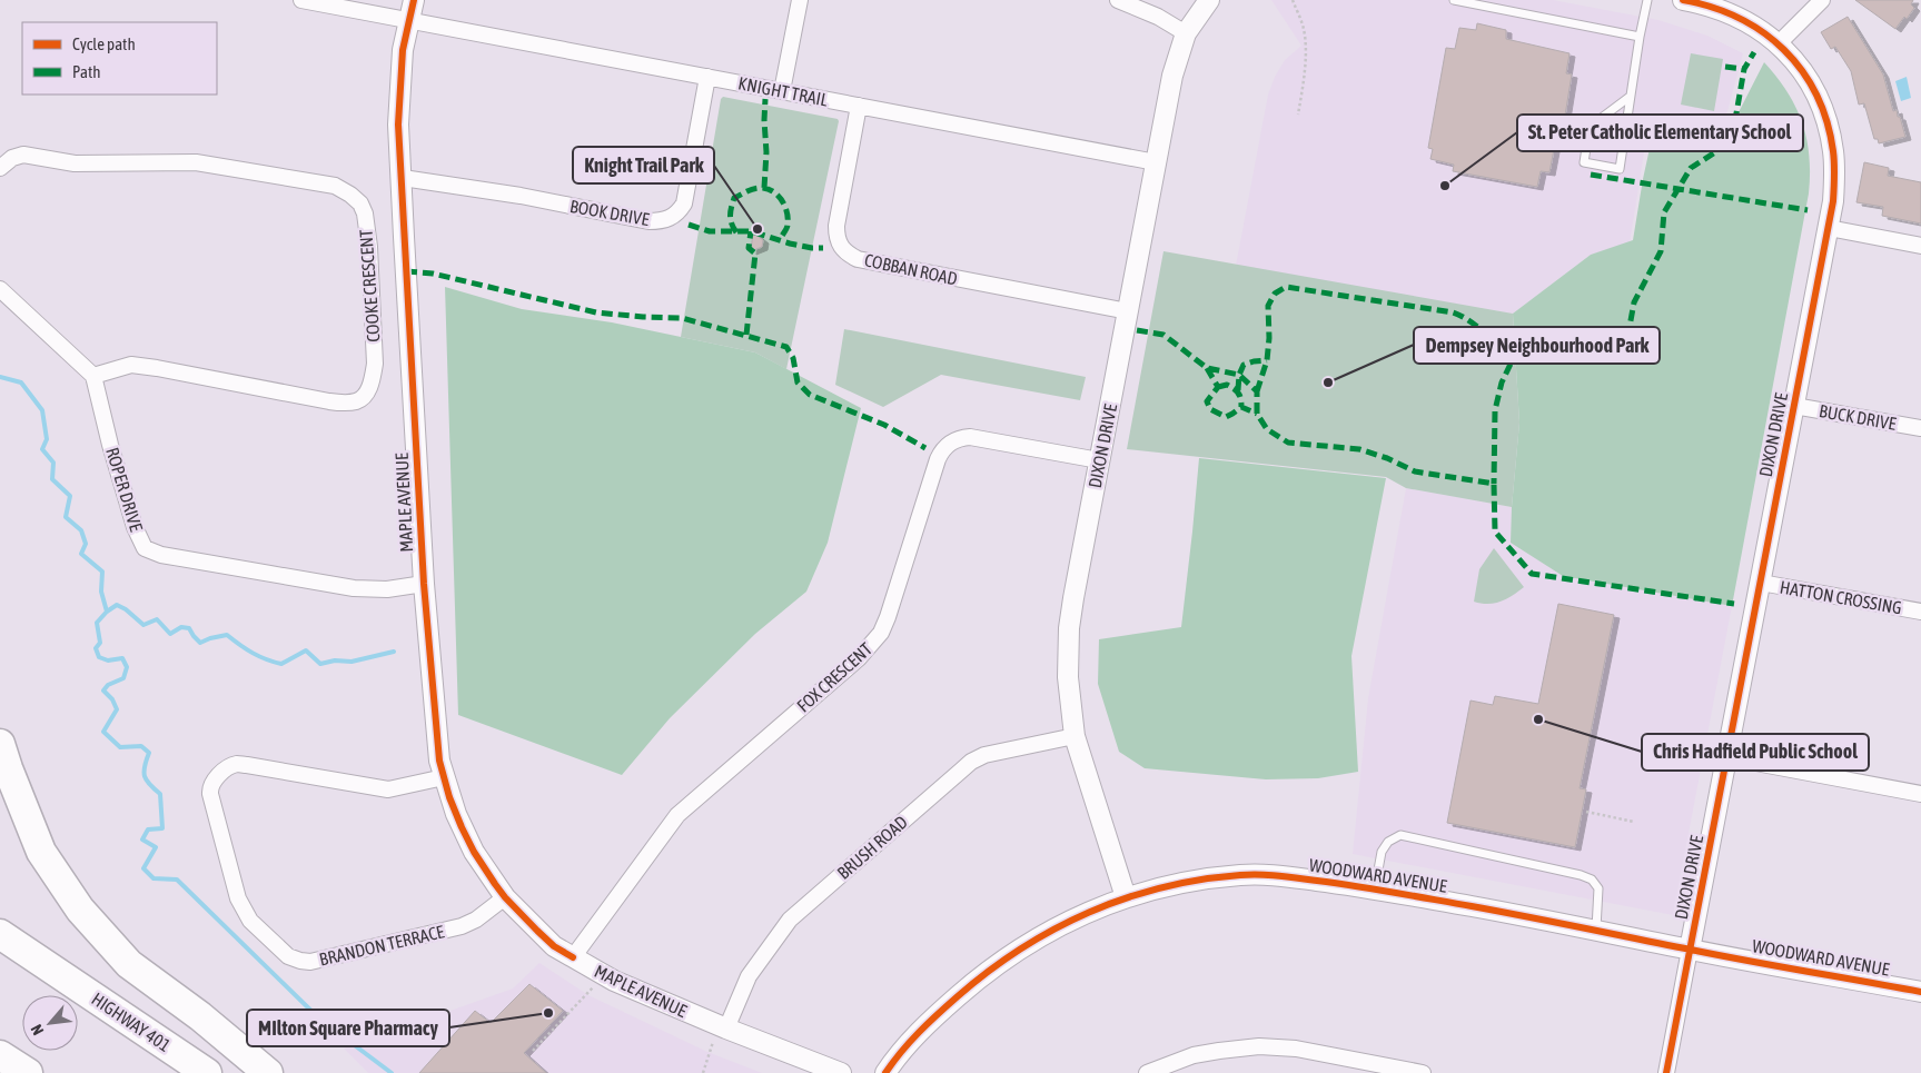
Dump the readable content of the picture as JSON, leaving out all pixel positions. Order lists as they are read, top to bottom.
{
  "streets": {
    "highway": ["HIGHWAY 401"],
    "street": [
      "KNIGHT TRAIL",
      "BOOK DRIVE",
      "COBBAN ROAD",
      "COOKE CRESCENT",
      "BUCK DRIVE",
      "DIXON DRIVE",
      "ROPER DRIVE",
      "MAPLE AVENUE",
      "HATTON CROSSING",
      "FOX CRESCENT",
      "BRUSH ROAD",
      "WOODWARD AVENUE",
      "BRANDON TERRACE"
    ]
  },
  "crossings": [
    ["KNIGHT TRAIL", "BOOK DRIVE"],
    ["KNIGHT TRAIL", "COBBAN ROAD"],
    ["KNIGHT TRAIL", "DIXON DRIVE"],
    ["KNIGHT TRAIL", "MAPLE AVENUE"],
    ["BOOK DRIVE", "MAPLE AVENUE"],
    ["COBBAN ROAD", "DIXON DRIVE"],
    ["COOKE CRESCENT", "ROPER DRIVE"],
    ["BUCK DRIVE", "DIXON DRIVE"],
    ["DIXON DRIVE", "HATTON CROSSING"],
    ["DIXON DRIVE", "FOX CRESCENT"],
    ["DIXON DRIVE", "BRUSH ROAD"],
    ["DIXON DRIVE", "WOODWARD AVENUE"],
    ["ROPER DRIVE", "MAPLE AVENUE"],
    ["MAPLE AVENUE", "FOX CRESCENT"],
    ["MAPLE AVENUE", "BRUSH ROAD"],
    ["MAPLE AVENUE", "BRANDON TERRACE"]
  ],
  "places": [
    "St. Peter Catholic Elementary School",
    "Knight Trail Park",
    "Dempsey Neighbourhood Park",
    "Chris Hadfield Public School",
    "MIlton Square Pharmacy"
  ],
  "legend": ["Cycle path", "Path"],
  "north": "bottom left"
}
